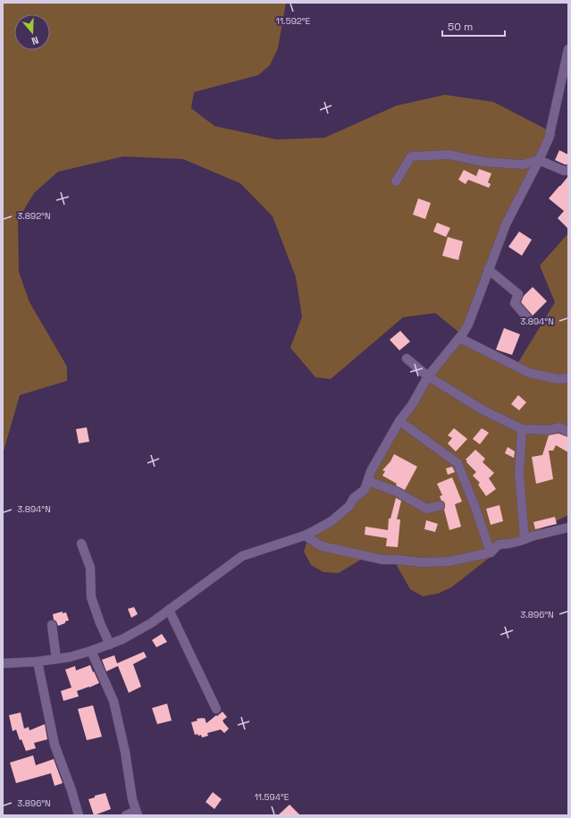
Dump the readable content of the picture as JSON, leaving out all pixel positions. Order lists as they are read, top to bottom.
{
  "scale_bar": "50 m",
  "north": "bottom",
  "coordinates": [
    "11.592°E",
    "3.892°N",
    "3.894°N",
    "3.896°N",
    "11.594°E"
  ]
}
